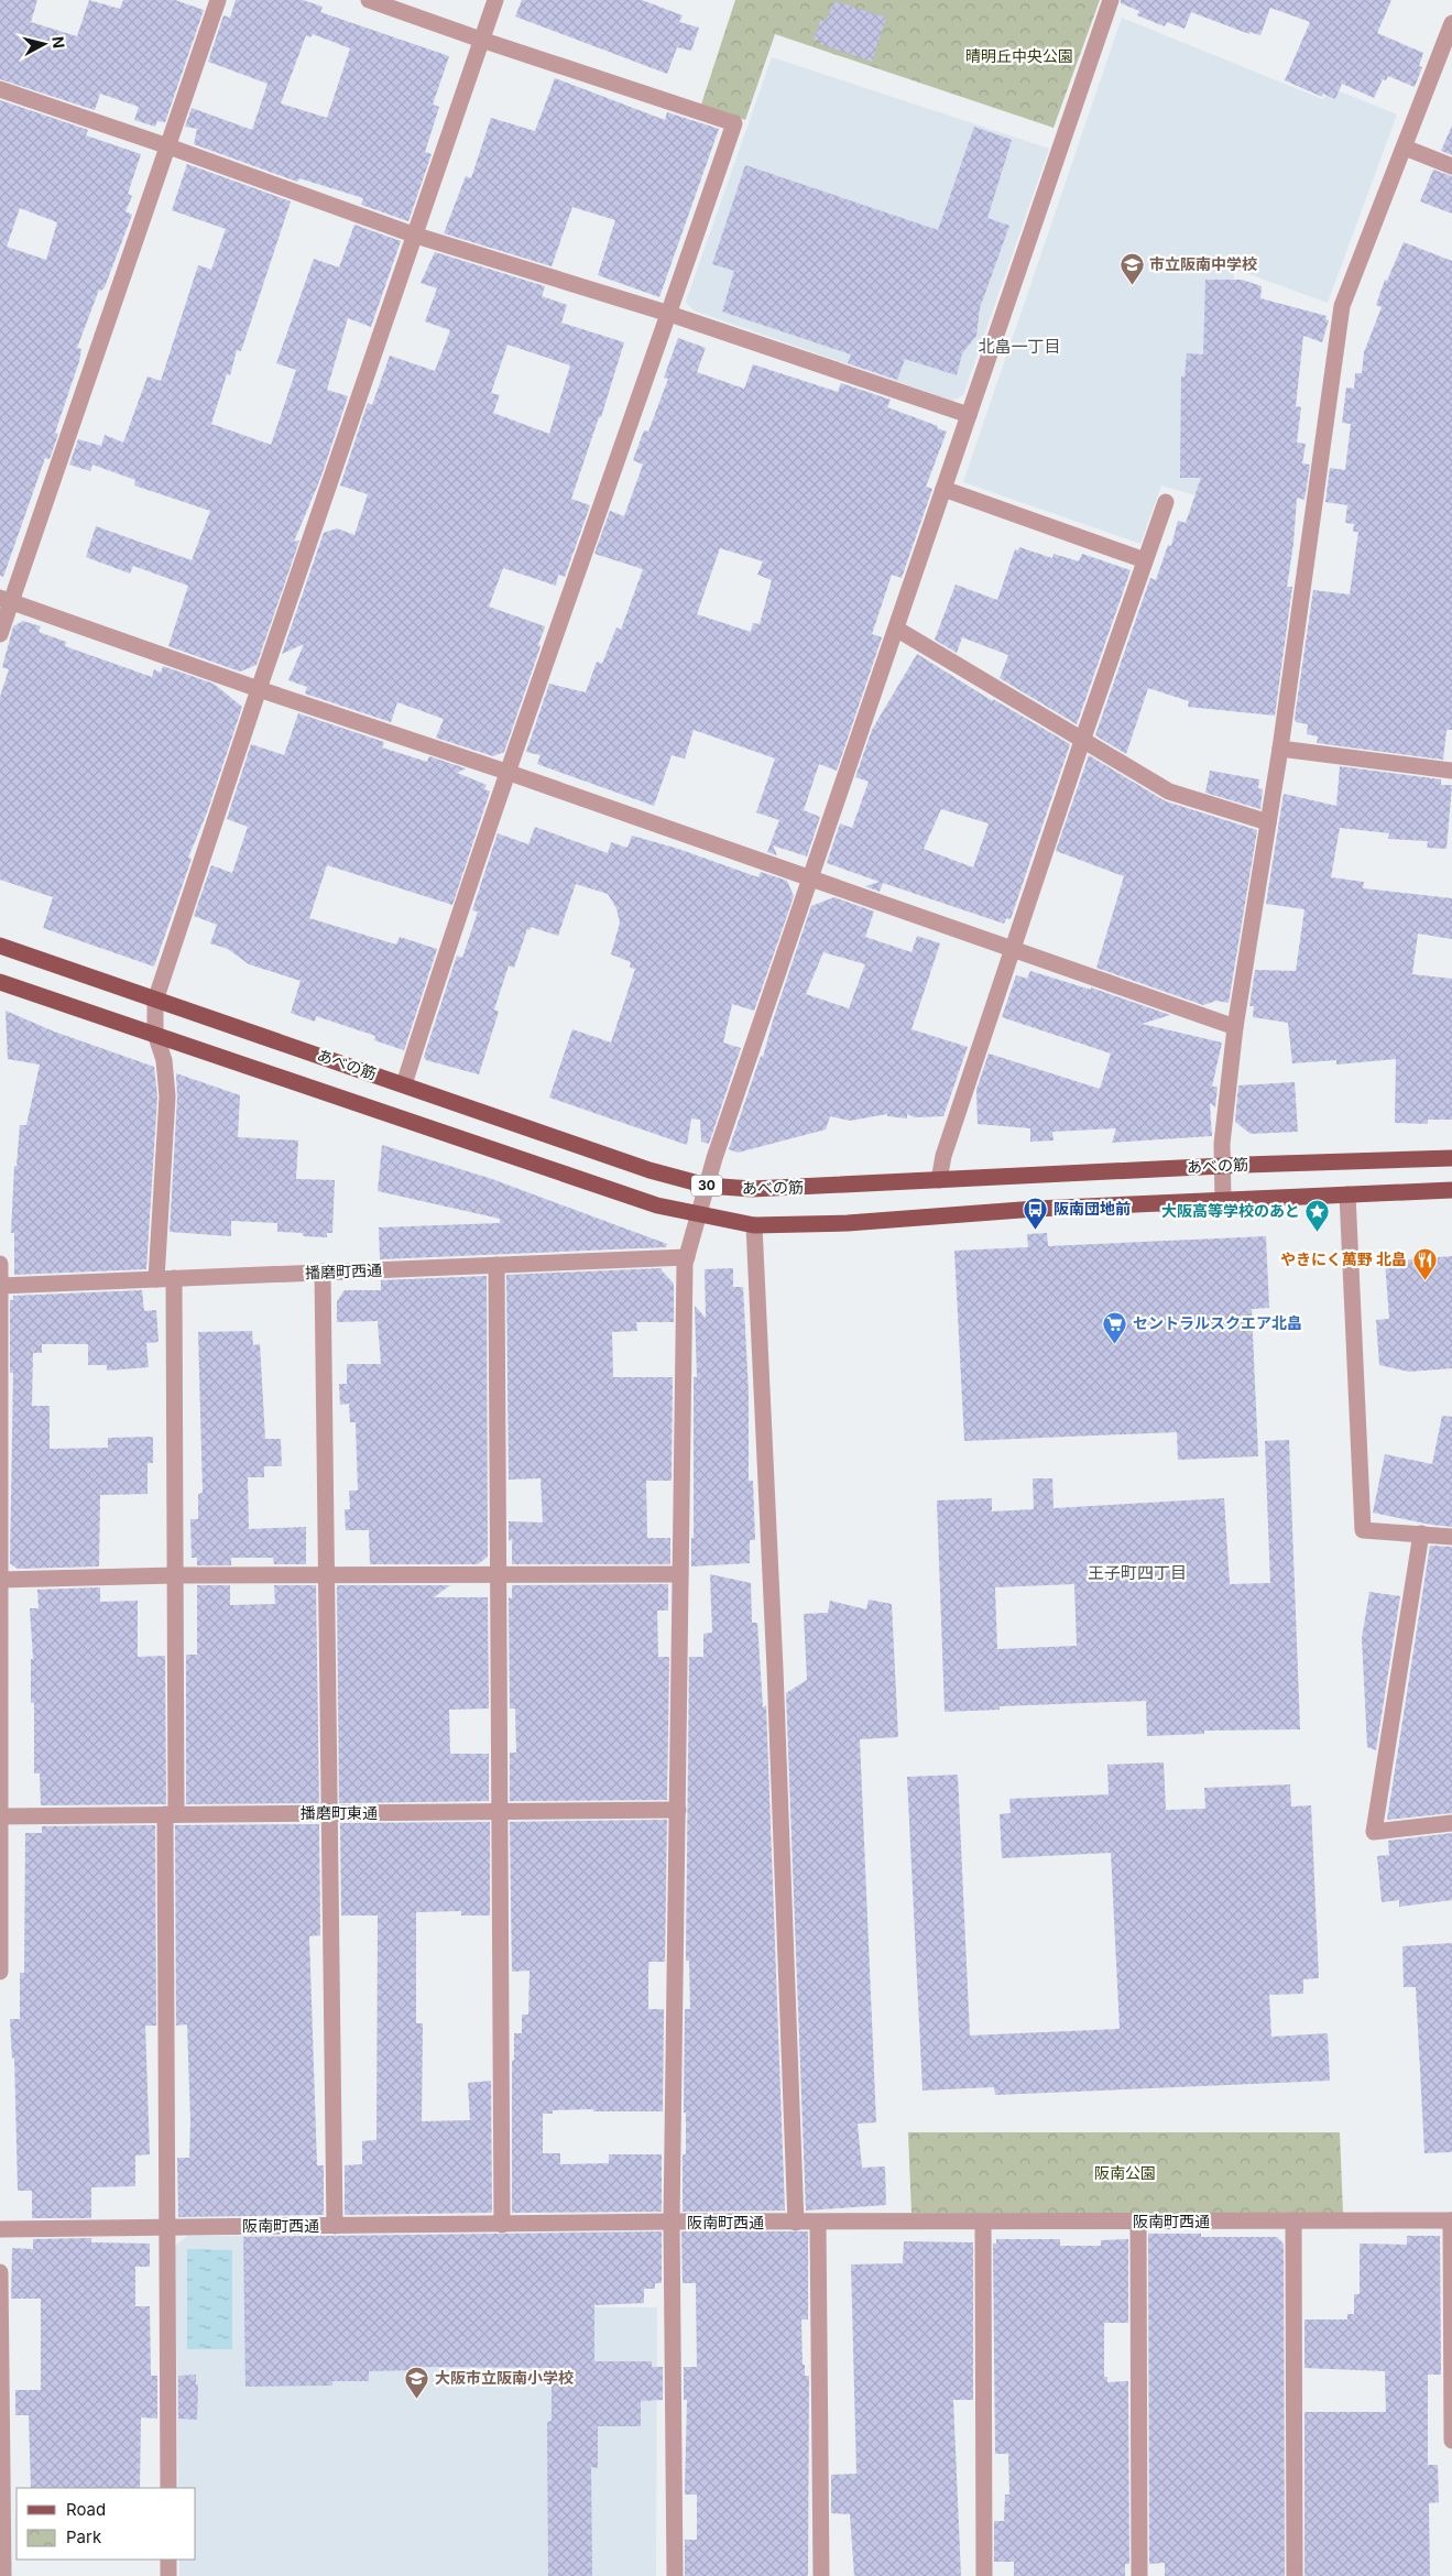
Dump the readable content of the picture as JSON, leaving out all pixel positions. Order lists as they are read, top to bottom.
{
  "streets": {
    "main road": ["あべの筋", "30"],
    "street": ["播磨町西通", "播磨町東通", "阪南町西通"]
  },
  "districts": ["北畠一丁目", "王子町四丁目"],
  "parks": ["晴明丘中央公園", "阪南公園"],
  "places": {
    "school or university": ["市立阪南中学校", "大阪市立阪南小学校"],
    "bus stop": ["阪南団地前"],
    "place": ["大阪高等学校のあと"],
    "restaurant": ["やきにく萬野 北畠"],
    "supermarket": ["セントラルスクエア北畠"]
  },
  "legend": ["Road", "Park"],
  "north": "right"
}
